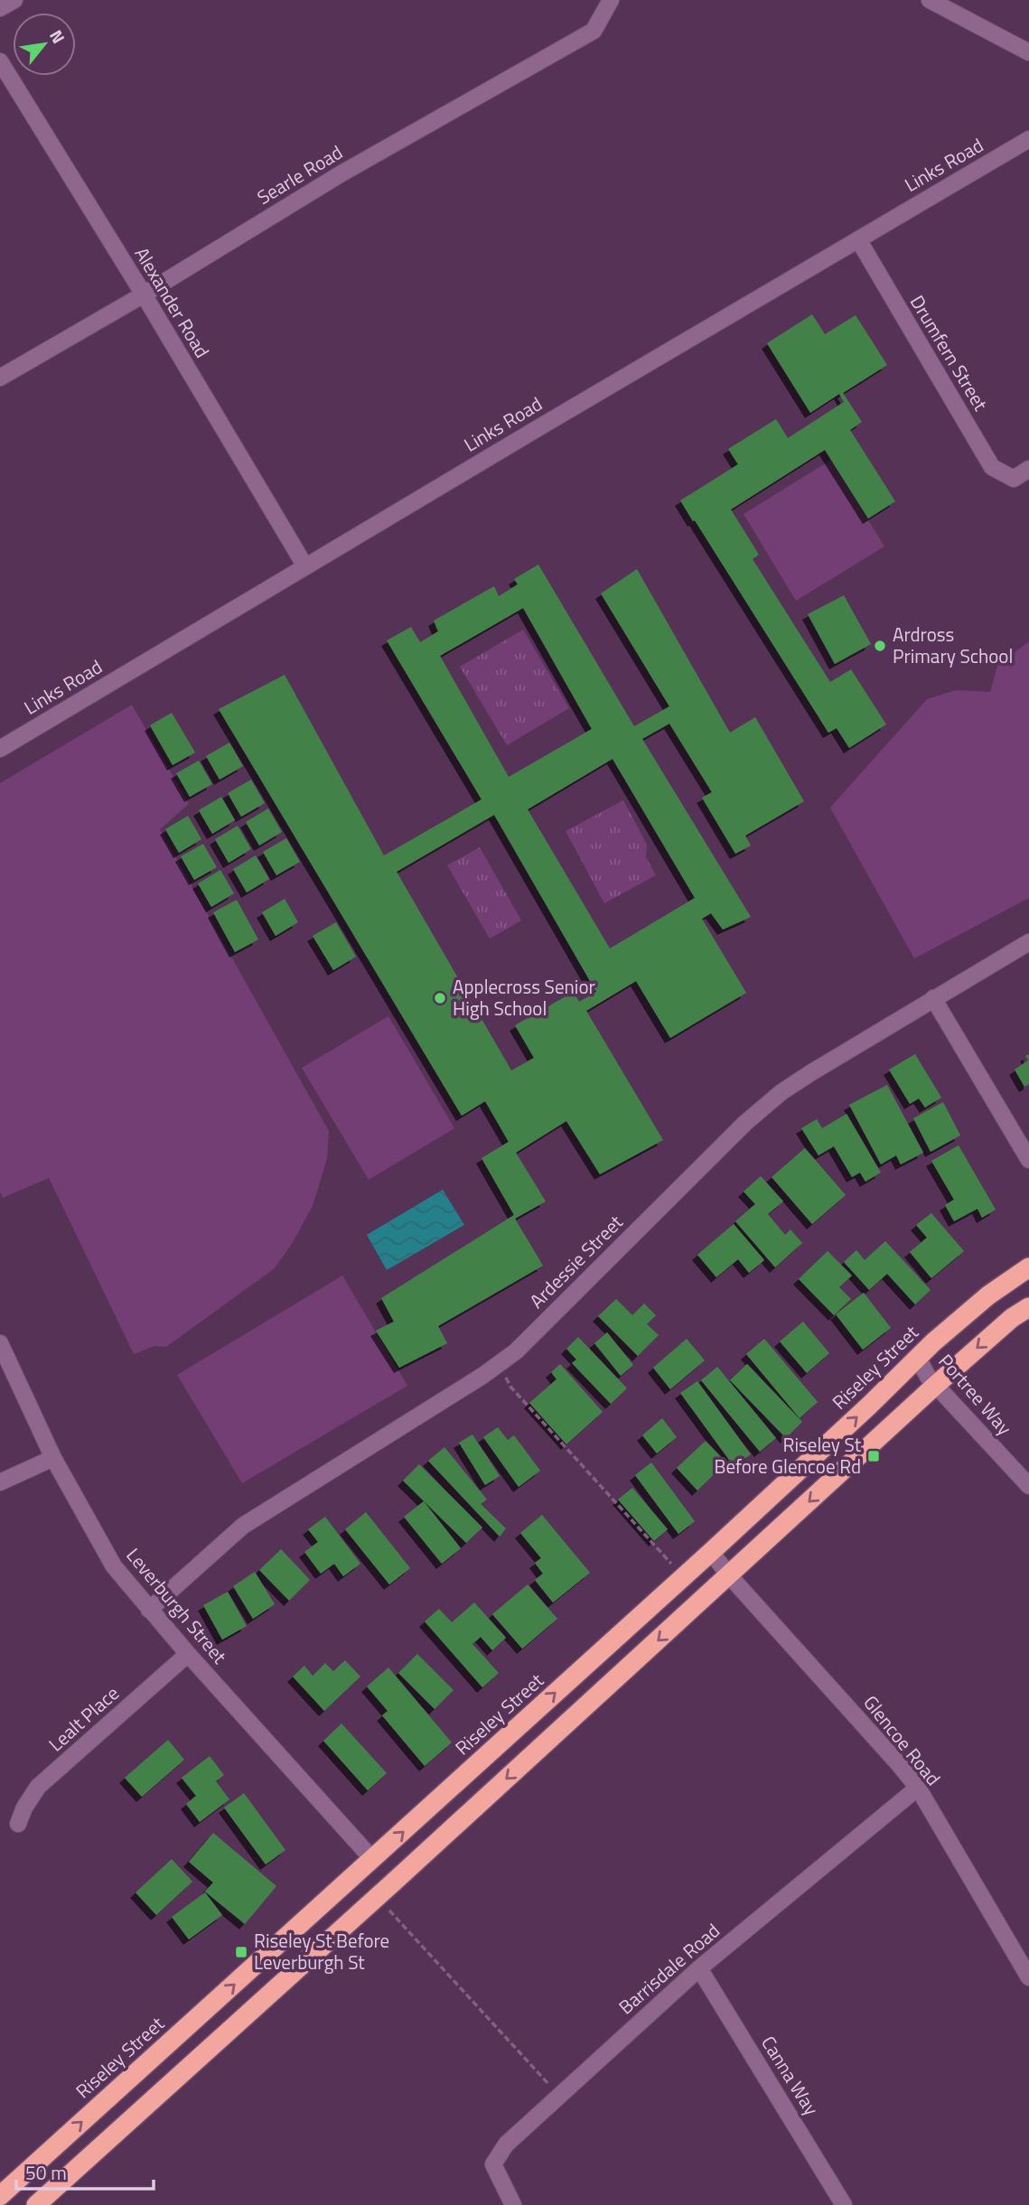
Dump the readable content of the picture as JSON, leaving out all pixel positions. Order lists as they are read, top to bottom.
{
  "streets": {
    "highway": ["Riseley Street"],
    "street": [
      "Links Road",
      "Searle Road",
      "Alexander Road",
      "Drumfern Street",
      "Ardessie Street",
      "Portree Way",
      "Leverburgh Street",
      "Lealt Place",
      "Glencoe Road",
      "Barrisdale Road",
      "Canna Way"
    ]
  },
  "crossings": [
    ["Links Road", "Alexander Road"],
    ["Links Road", "Drumfern Street"],
    ["Searle Road", "Alexander Road"],
    ["Ardessie Street", "Leverburgh Street"],
    ["Riseley Street", "Portree Way"],
    ["Riseley Street", "Leverburgh Street"],
    ["Riseley Street", "Glencoe Road"],
    ["Leverburgh Street", "Lealt Place"],
    ["Glencoe Road", "Barrisdale Road"],
    ["Barrisdale Road", "Canna Way"]
  ],
  "places": {
    "other": ["Ardross Primary School", "Applecross Senior High School"],
    "transit": ["Riseley St Before Glencoe Rd", "Riseley St Before Leverburgh St"]
  },
  "scale_bar": "50 m",
  "north": "top right"
}
